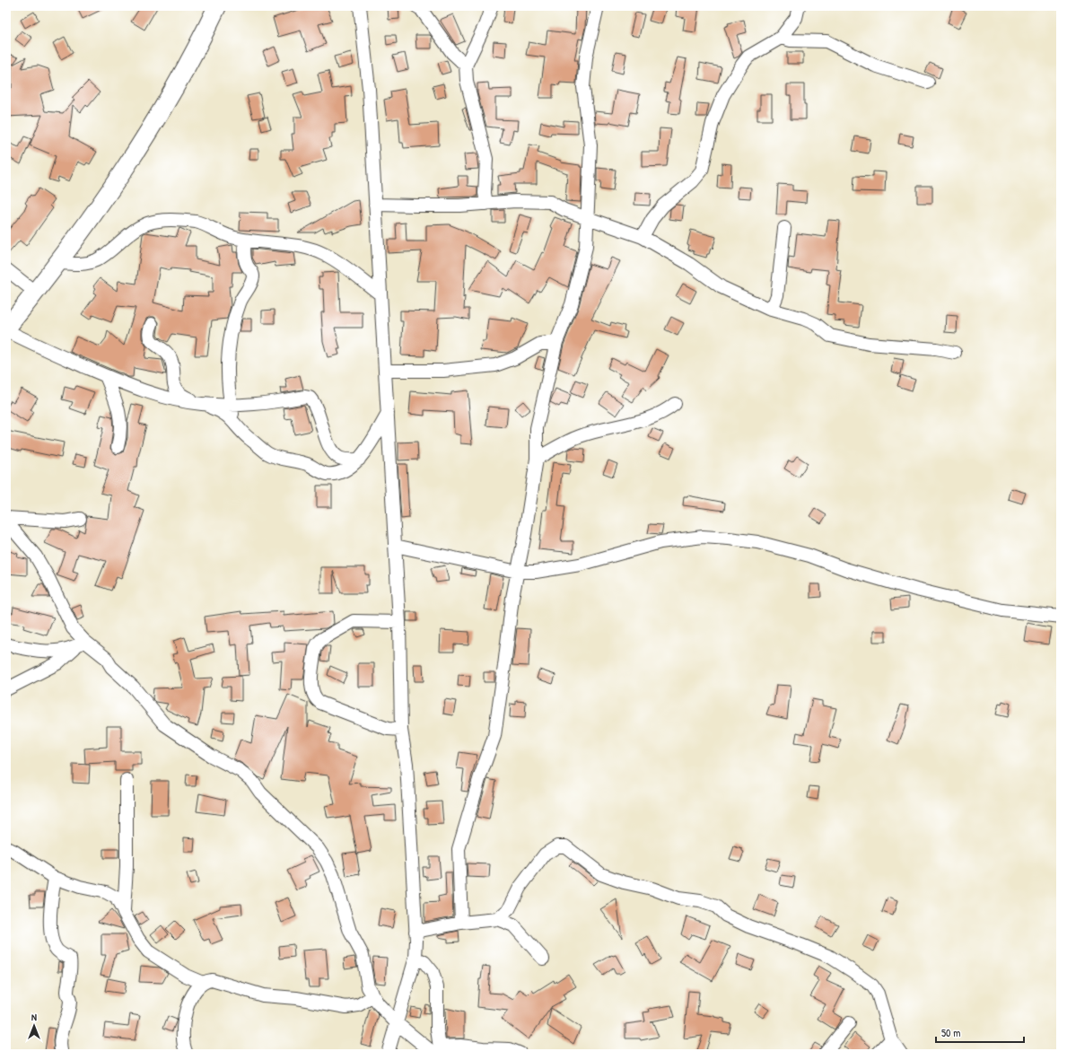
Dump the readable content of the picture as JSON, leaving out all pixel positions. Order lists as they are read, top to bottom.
{
  "scale_bar": "50 m",
  "north": "top"
}
